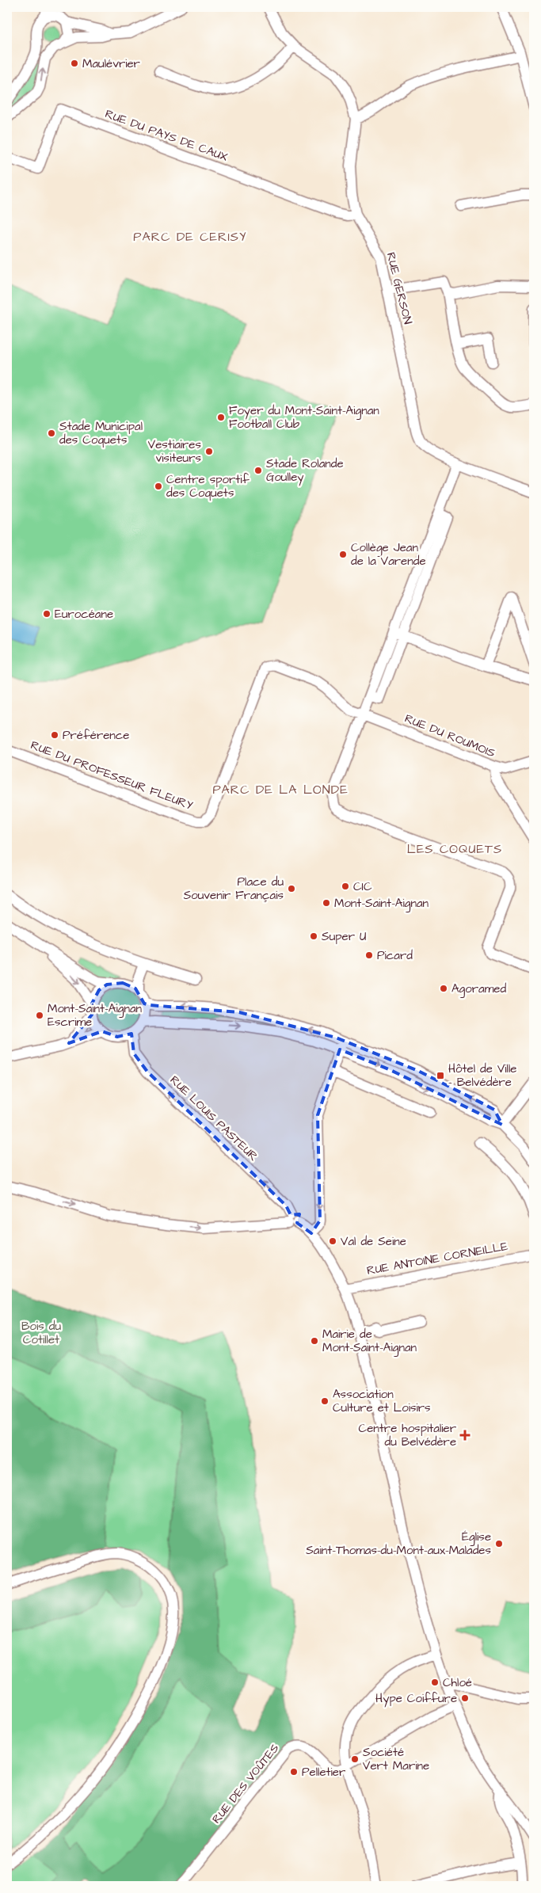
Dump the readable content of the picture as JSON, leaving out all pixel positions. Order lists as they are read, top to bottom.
{
  "streets": {
    "street": [
      "RUE DU PAYS DE CAUX",
      "RUE GERSON",
      "RUE DU ROUMOIS",
      "RUE DU PROFESSEUR FLEURY",
      "RUE LOUIS PASTEUR",
      "RUE ANTOINE CORNEILLE",
      "RUE DES VOÛTES"
    ]
  },
  "crossings": [
    ["RUE DU PAYS DE CAUX", "RUE GERSON"],
    ["RUE DU ROUMOIS", "RUE DU PROFESSEUR FLEURY"],
    ["RUE LOUIS PASTEUR", "RUE ANTOINE CORNEILLE"]
  ],
  "districts": ["PARC DE CERISY", "PARC DE LA LONDE", "LES COQUETS"],
  "parks": ["Bois du Cotillet"],
  "places": {
    "other": [
      "Maulévrier",
      "Foyer du Mont-Saint-Aignan Football Club",
      "Stade Municipal des Coquets",
      "Vestiaires visiteurs",
      "Stade Rolande Goulley",
      "Centre sportif des Coquets",
      "Collège Jean de la Varende",
      "Eurocéane",
      "Préférence",
      "CIC",
      "Place du Souvenir Français",
      "Mont-Saint-Aignan",
      "Super U",
      "Picard",
      "Agoramed",
      "Mont-Saint-Aignan Escrime",
      "Val de Seine",
      "Mairie de Mont-Saint-Aignan",
      "Association Culture et Loisirs",
      "Église Saint-Thomas-du-Mont-aux-Malades",
      "Chloé",
      "Hype Coiffure",
      "Société Vert Marine",
      "Pelletier"
    ],
    "transit": ["Hôtel de Ville - Belvédère"],
    "health": ["Centre hospitalier du Belvédère"]
  }
}
